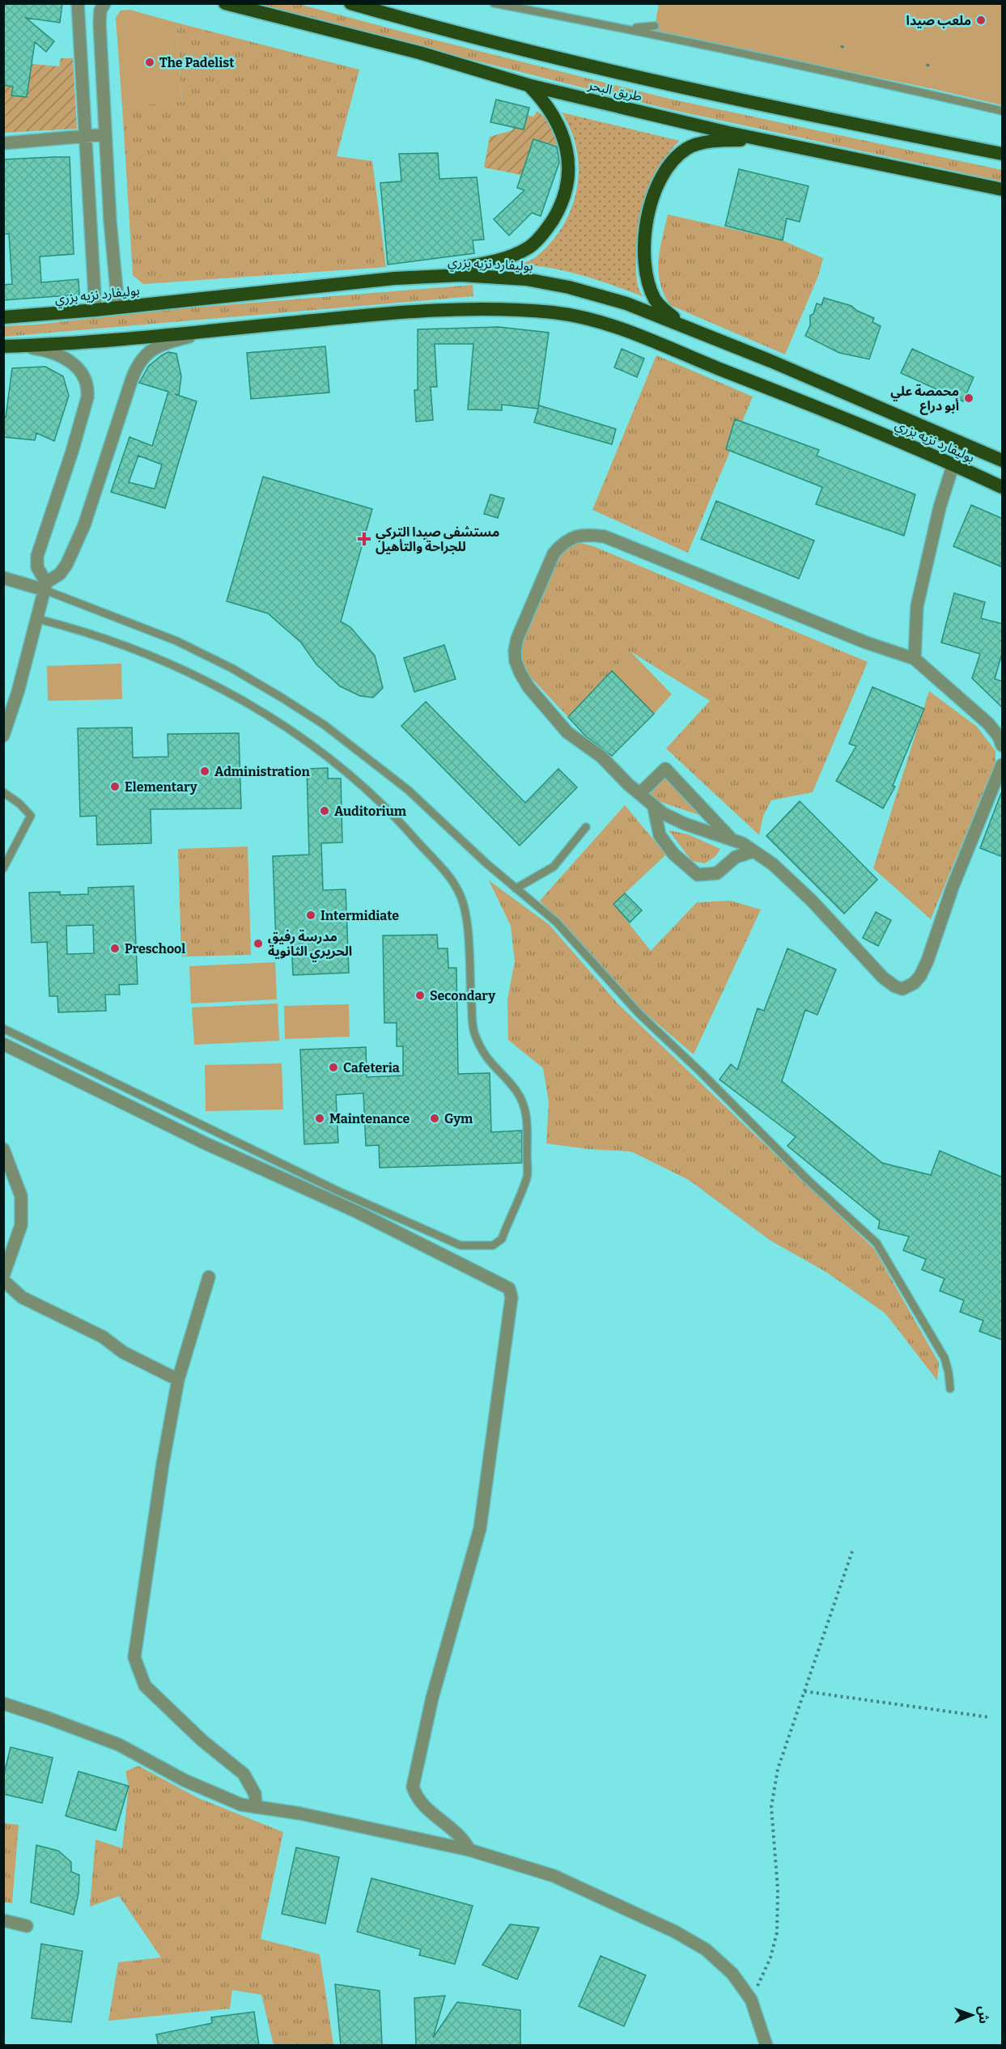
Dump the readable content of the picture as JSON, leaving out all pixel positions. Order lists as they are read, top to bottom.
{
  "streets": {
    "highway": ["طريق البحر", "بوليفارد نزيه بزري"]
  },
  "places": {
    "other": [
      "ملعب صيدا",
      "The Padelist",
      "محمصة علي أبو دراع",
      "Administration",
      "Elementary",
      "Auditorium",
      "Intermidiate",
      "مدرسة رفيق الحريري الثانوية",
      "Preschool",
      "Secondary",
      "Cafeteria",
      "Maintenance",
      "Gym"
    ],
    "health": ["مستشفى صيدا التركي للجراحة والتأهيل"]
  },
  "north": "right"
}
